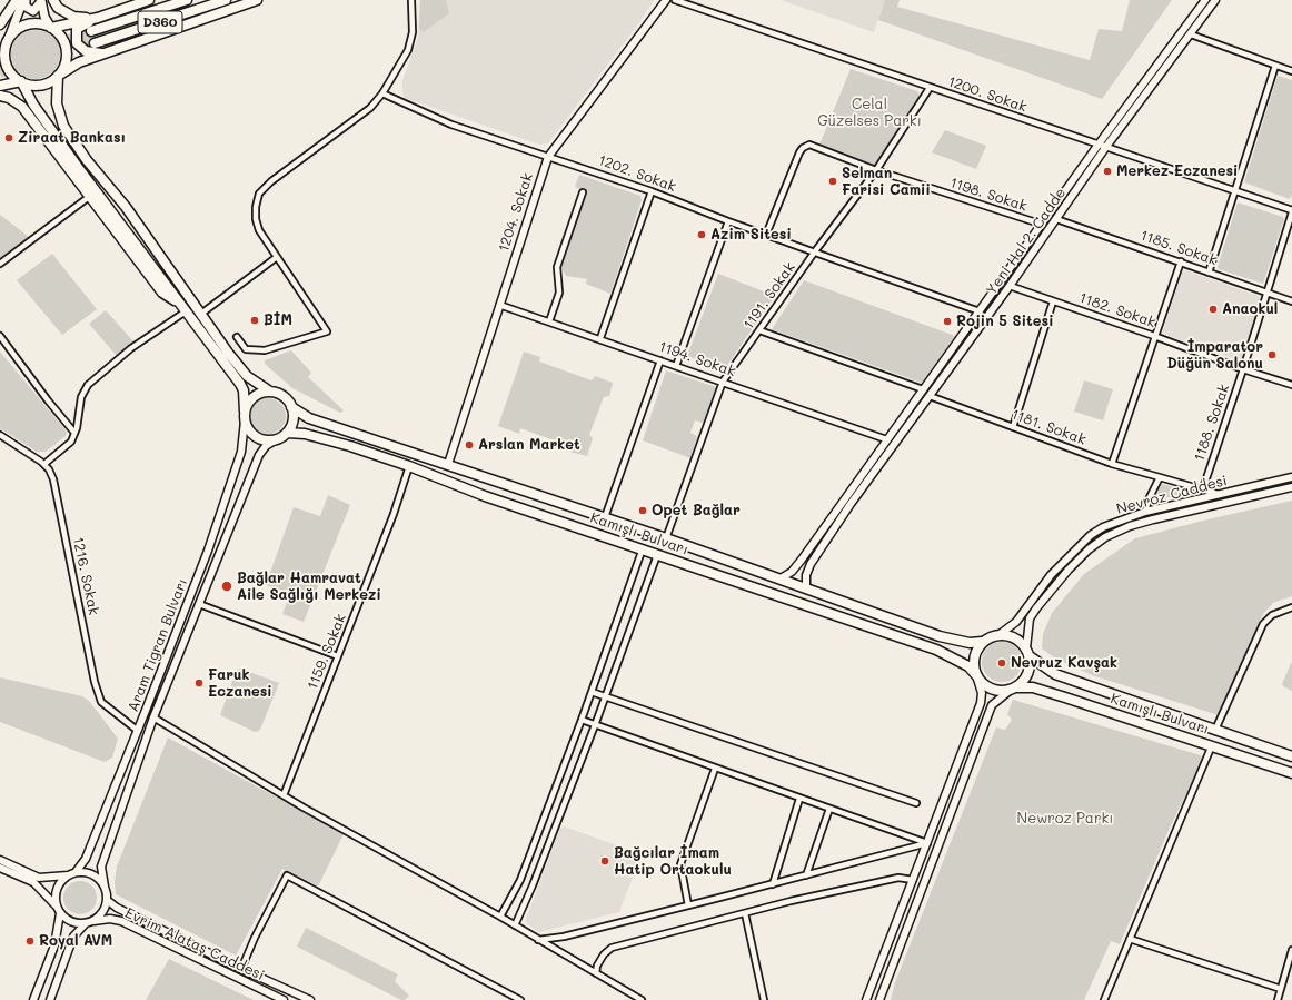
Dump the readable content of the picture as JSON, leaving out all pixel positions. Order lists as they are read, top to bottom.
{
  "streets": {
    "highway": ["D360", "Kamışlı Bulvarı"],
    "main road": [
      "1204. Sokak",
      "Yeni Hal 2. Cadde",
      "Nevroz Caddesi",
      "Aram Tigran Bulvarı",
      "Evrim Alataş Caddesi"
    ],
    "street": [
      "1200. Sokak",
      "1202. Sokak",
      "1198. Sokak",
      "1185. Sokak",
      "1191. Sokak",
      "1182. Sokak",
      "1194. Sokak",
      "1188. Sokak",
      "1181. Sokak",
      "1216. Sokak",
      "1159. Sokak"
    ]
  },
  "crossings": [
    ["1200. Sokak", "Yeni Hal 2. Cadde"],
    ["1200. Sokak", "1191. Sokak"],
    ["1200. Sokak", "1188. Sokak"],
    ["1202. Sokak", "1198. Sokak"],
    ["1202. Sokak", "1204. Sokak"],
    ["1202. Sokak", "1191. Sokak"],
    ["1198. Sokak", "1191. Sokak"],
    ["1204. Sokak", "1194. Sokak"],
    ["1204. Sokak", "Kamışlı Bulvarı"],
    ["Yeni Hal 2. Cadde", "1185. Sokak"],
    ["Yeni Hal 2. Cadde", "1182. Sokak"],
    ["Yeni Hal 2. Cadde", "1181. Sokak"],
    ["Yeni Hal 2. Cadde", "Kamışlı Bulvarı"],
    ["1185. Sokak", "1188. Sokak"],
    ["1191. Sokak", "1194. Sokak"],
    ["1191. Sokak", "Kamışlı Bulvarı"],
    ["1182. Sokak", "1188. Sokak"],
    ["Nevroz Caddesi", "Kamışlı Bulvarı"],
    ["Kamışlı Bulvarı", "Aram Tigran Bulvarı"],
    ["Kamışlı Bulvarı", "1159. Sokak"],
    ["1216. Sokak", "Aram Tigran Bulvarı"],
    ["Aram Tigran Bulvarı", "Evrim Alataş Caddesi"]
  ],
  "parks": ["Celal Güzelses Parkı", "Newroz Parkı"],
  "places": [
    "Ziraat Bankası",
    "Merkez Eczanesi",
    "Selman Farisi Camii",
    "Azim Sitesi",
    "Anaokul",
    "BİM",
    "Rojin 5 Sitesi",
    "İmparator Düğün Salonu",
    "Arslan Market",
    "Opet Bağlar",
    "Bağlar Hamravat Aile Sağlığı Merkezi",
    "Nevruz Kavşak",
    "Faruk Eczanesi",
    "Bağcılar İmam Hatip Ortaokulu",
    "Royal AVM"
  ]
}
